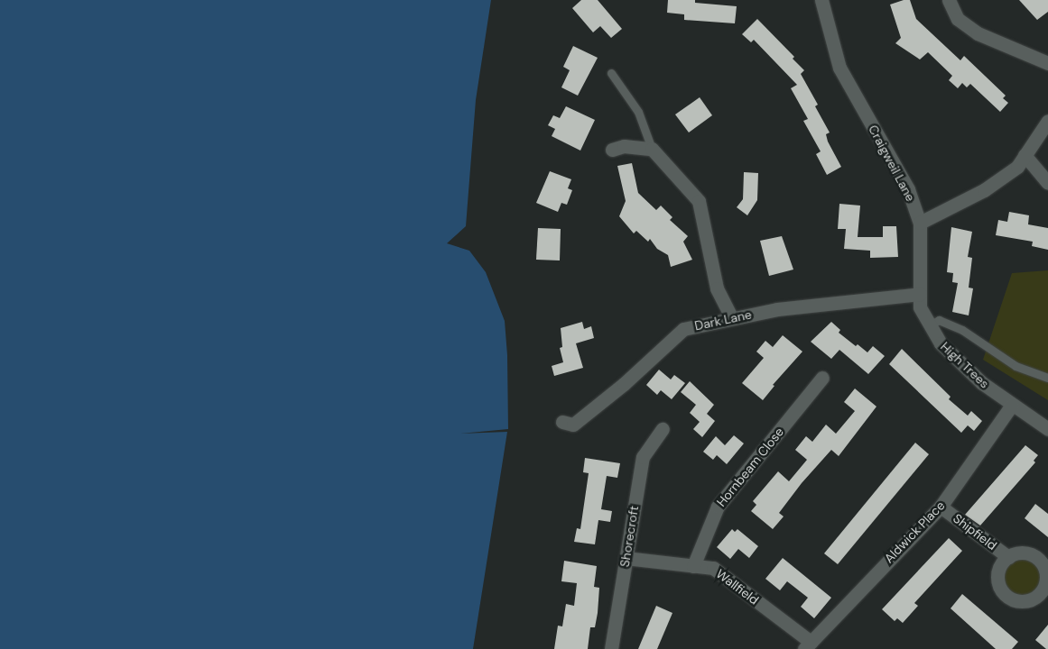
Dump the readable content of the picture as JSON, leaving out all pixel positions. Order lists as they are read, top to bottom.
{
  "streets": {
    "street": [
      "Craigweil Lane",
      "Dark Lane",
      "High Trees",
      "Hornbeam Close",
      "Aldwick Place",
      "Shipfield",
      "Shorecroft",
      "Wallfield"
    ]
  },
  "crossings": [
    ["Craigweil Lane", "High Trees"],
    ["Dark Lane", "High Trees"],
    ["High Trees", "Aldwick Place"],
    ["Hornbeam Close", "Wallfield"],
    ["Aldwick Place", "Shipfield"],
    ["Aldwick Place", "Wallfield"],
    ["Shorecroft", "Wallfield"]
  ]
}
